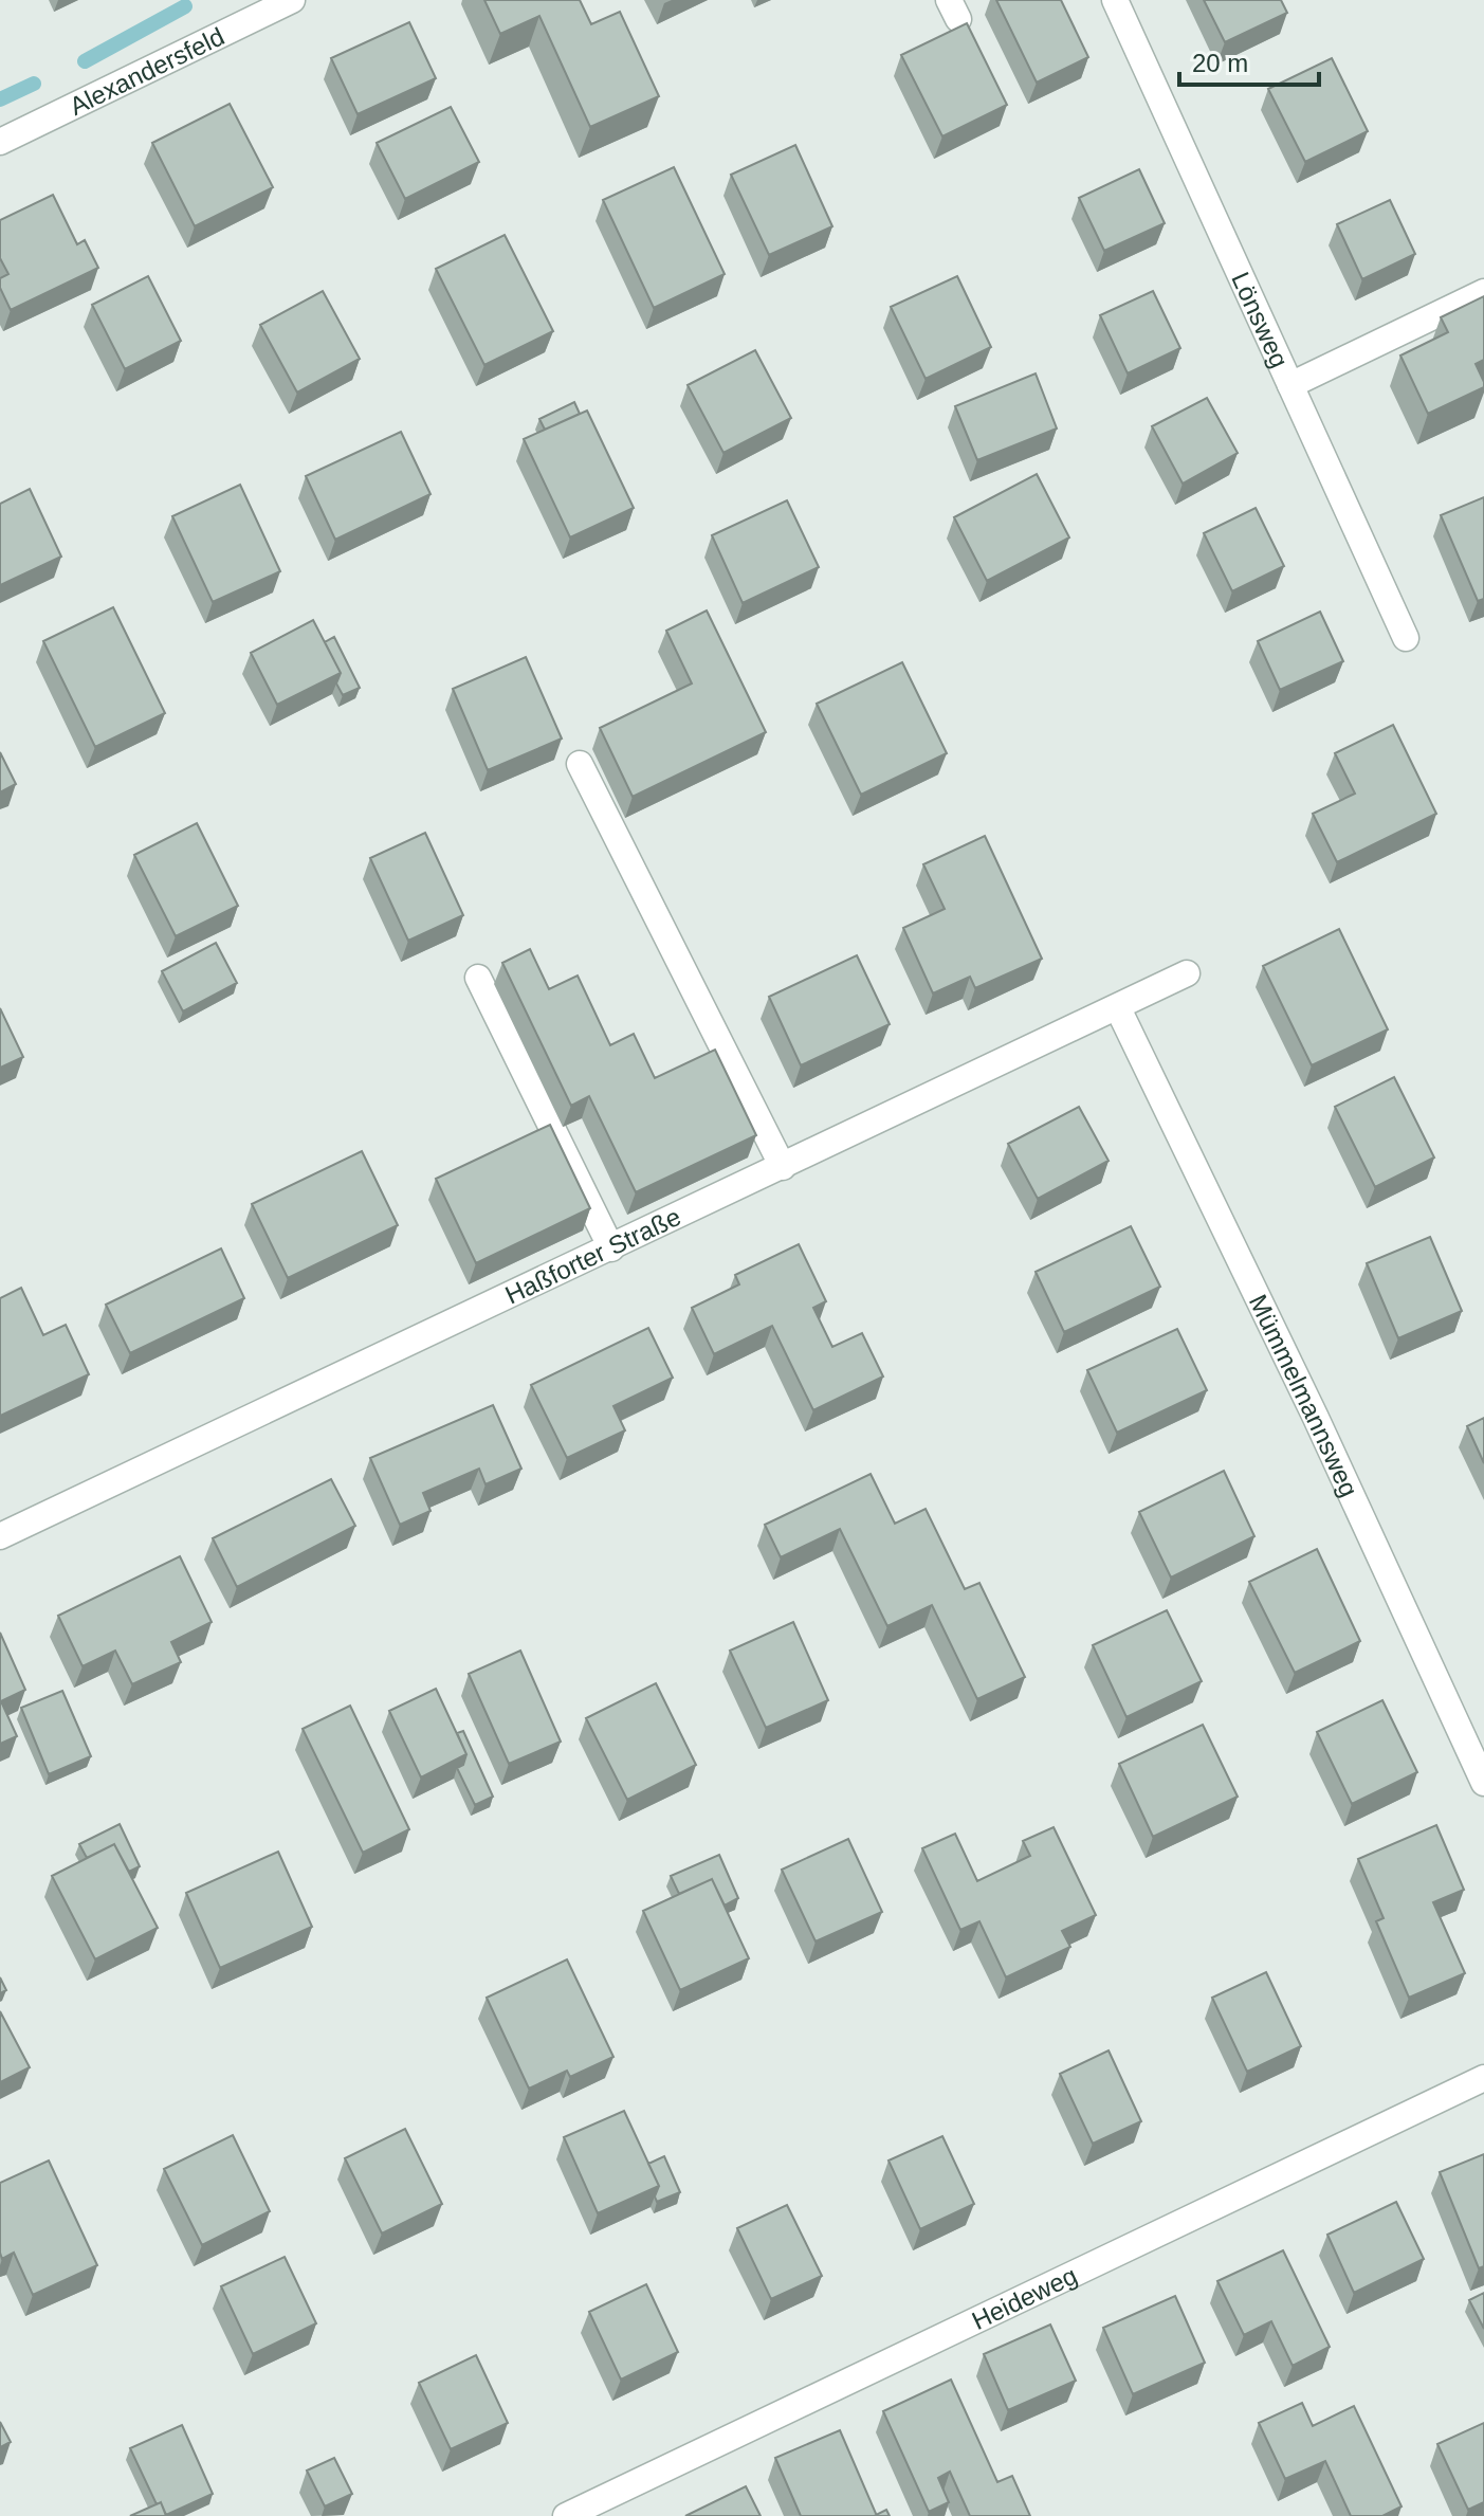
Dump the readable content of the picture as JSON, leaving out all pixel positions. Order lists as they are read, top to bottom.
{
  "streets": {
    "street": [
      "Alexandersfeld",
      "Lönsweg",
      "Haßforter Straße",
      "Mümmelmannsweg",
      "Heideweg"
    ]
  },
  "crossings": [
    ["Haßforter Straße", "Mümmelmannsweg"]
  ],
  "scale_bar": "20 m"
}
